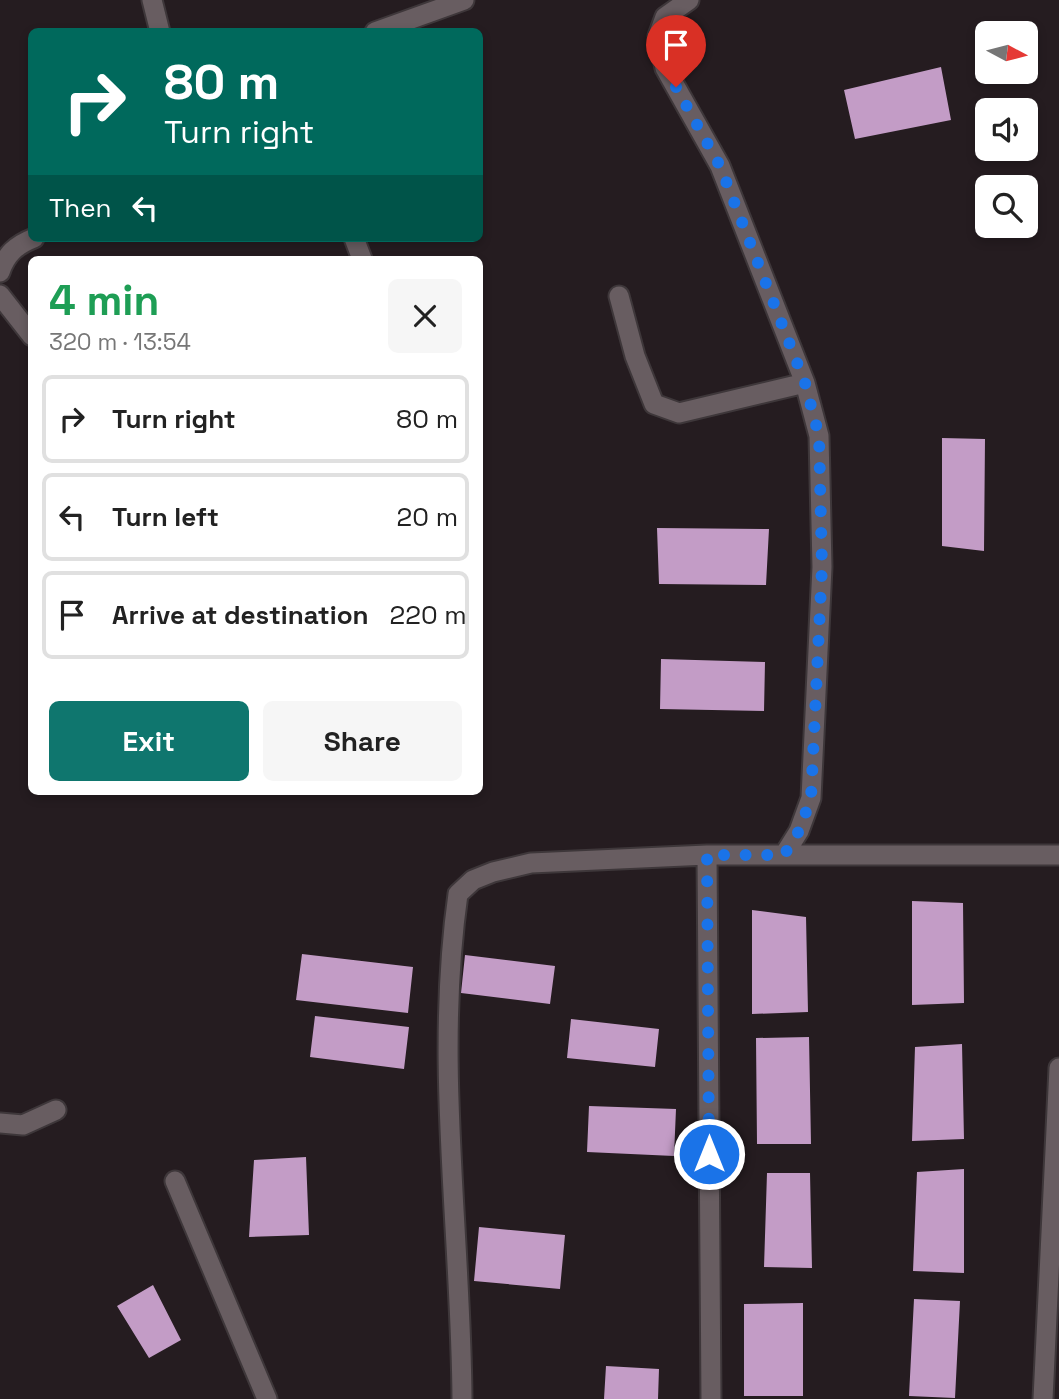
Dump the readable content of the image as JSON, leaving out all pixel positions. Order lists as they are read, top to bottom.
{
  "north": "right",
  "page": {
    "turn": ["80 m", "Turn right"],
    "then": "Then",
    "heading": ["4 min", "320 m · 13:54"],
    "list": [
      {
        "name": "Turn right",
        "value": "80 m"
      },
      {
        "name": "Turn left",
        "value": "20 m"
      },
      {
        "name": "Arrive at destination",
        "value": "220 m"
      }
    ],
    "buttons": ["Exit", "Share"]
  }
}
